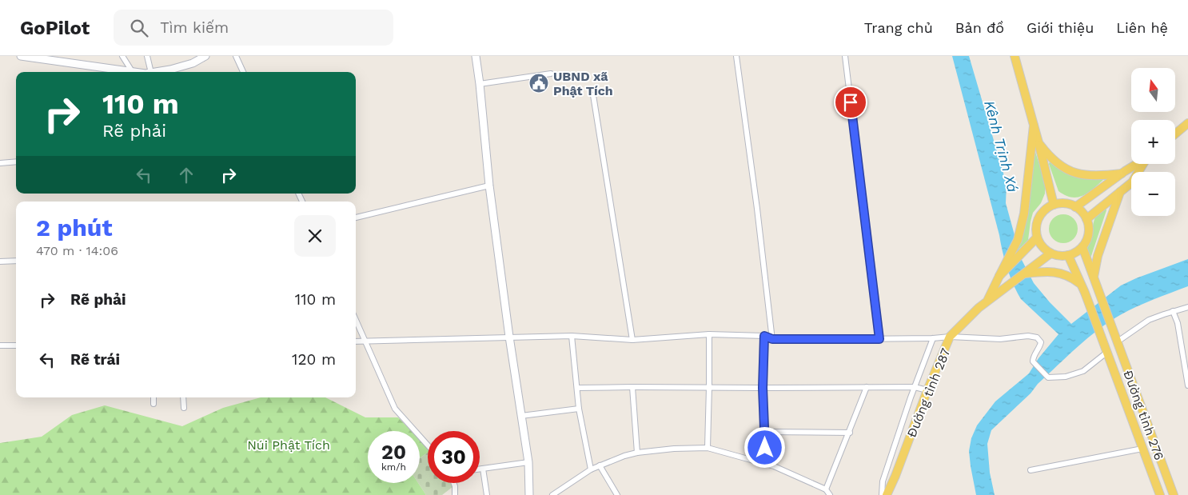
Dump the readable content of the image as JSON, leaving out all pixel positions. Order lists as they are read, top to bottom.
{
  "streets": {
    "main road": ["Đường tỉnh 287", "Đường tỉnh 276"]
  },
  "water": ["Kênh Trịnh Xá"],
  "parks": ["Núi Phật Tích"],
  "places": {
    "public building": ["UBND xã Phật Tích"]
  },
  "north": "top",
  "page": {
    "header": "GoPilot",
    "search": "Tìm kiếm",
    "nav": [
      "Trang chủ",
      "Bản đồ",
      "Giới thiệu",
      "Liên hệ"
    ],
    "map_buttons": ["+", "−"],
    "turn": ["110 m", "Rẽ phải"],
    "heading": ["2 phút", "470 m · 14:06"],
    "list": [
      {
        "name": "Rẽ phải",
        "value": "110 m"
      },
      {
        "name": "Rẽ trái",
        "value": "120 m"
      }
    ],
    "speed": "20 km/h",
    "limit": "30"
  }
}
